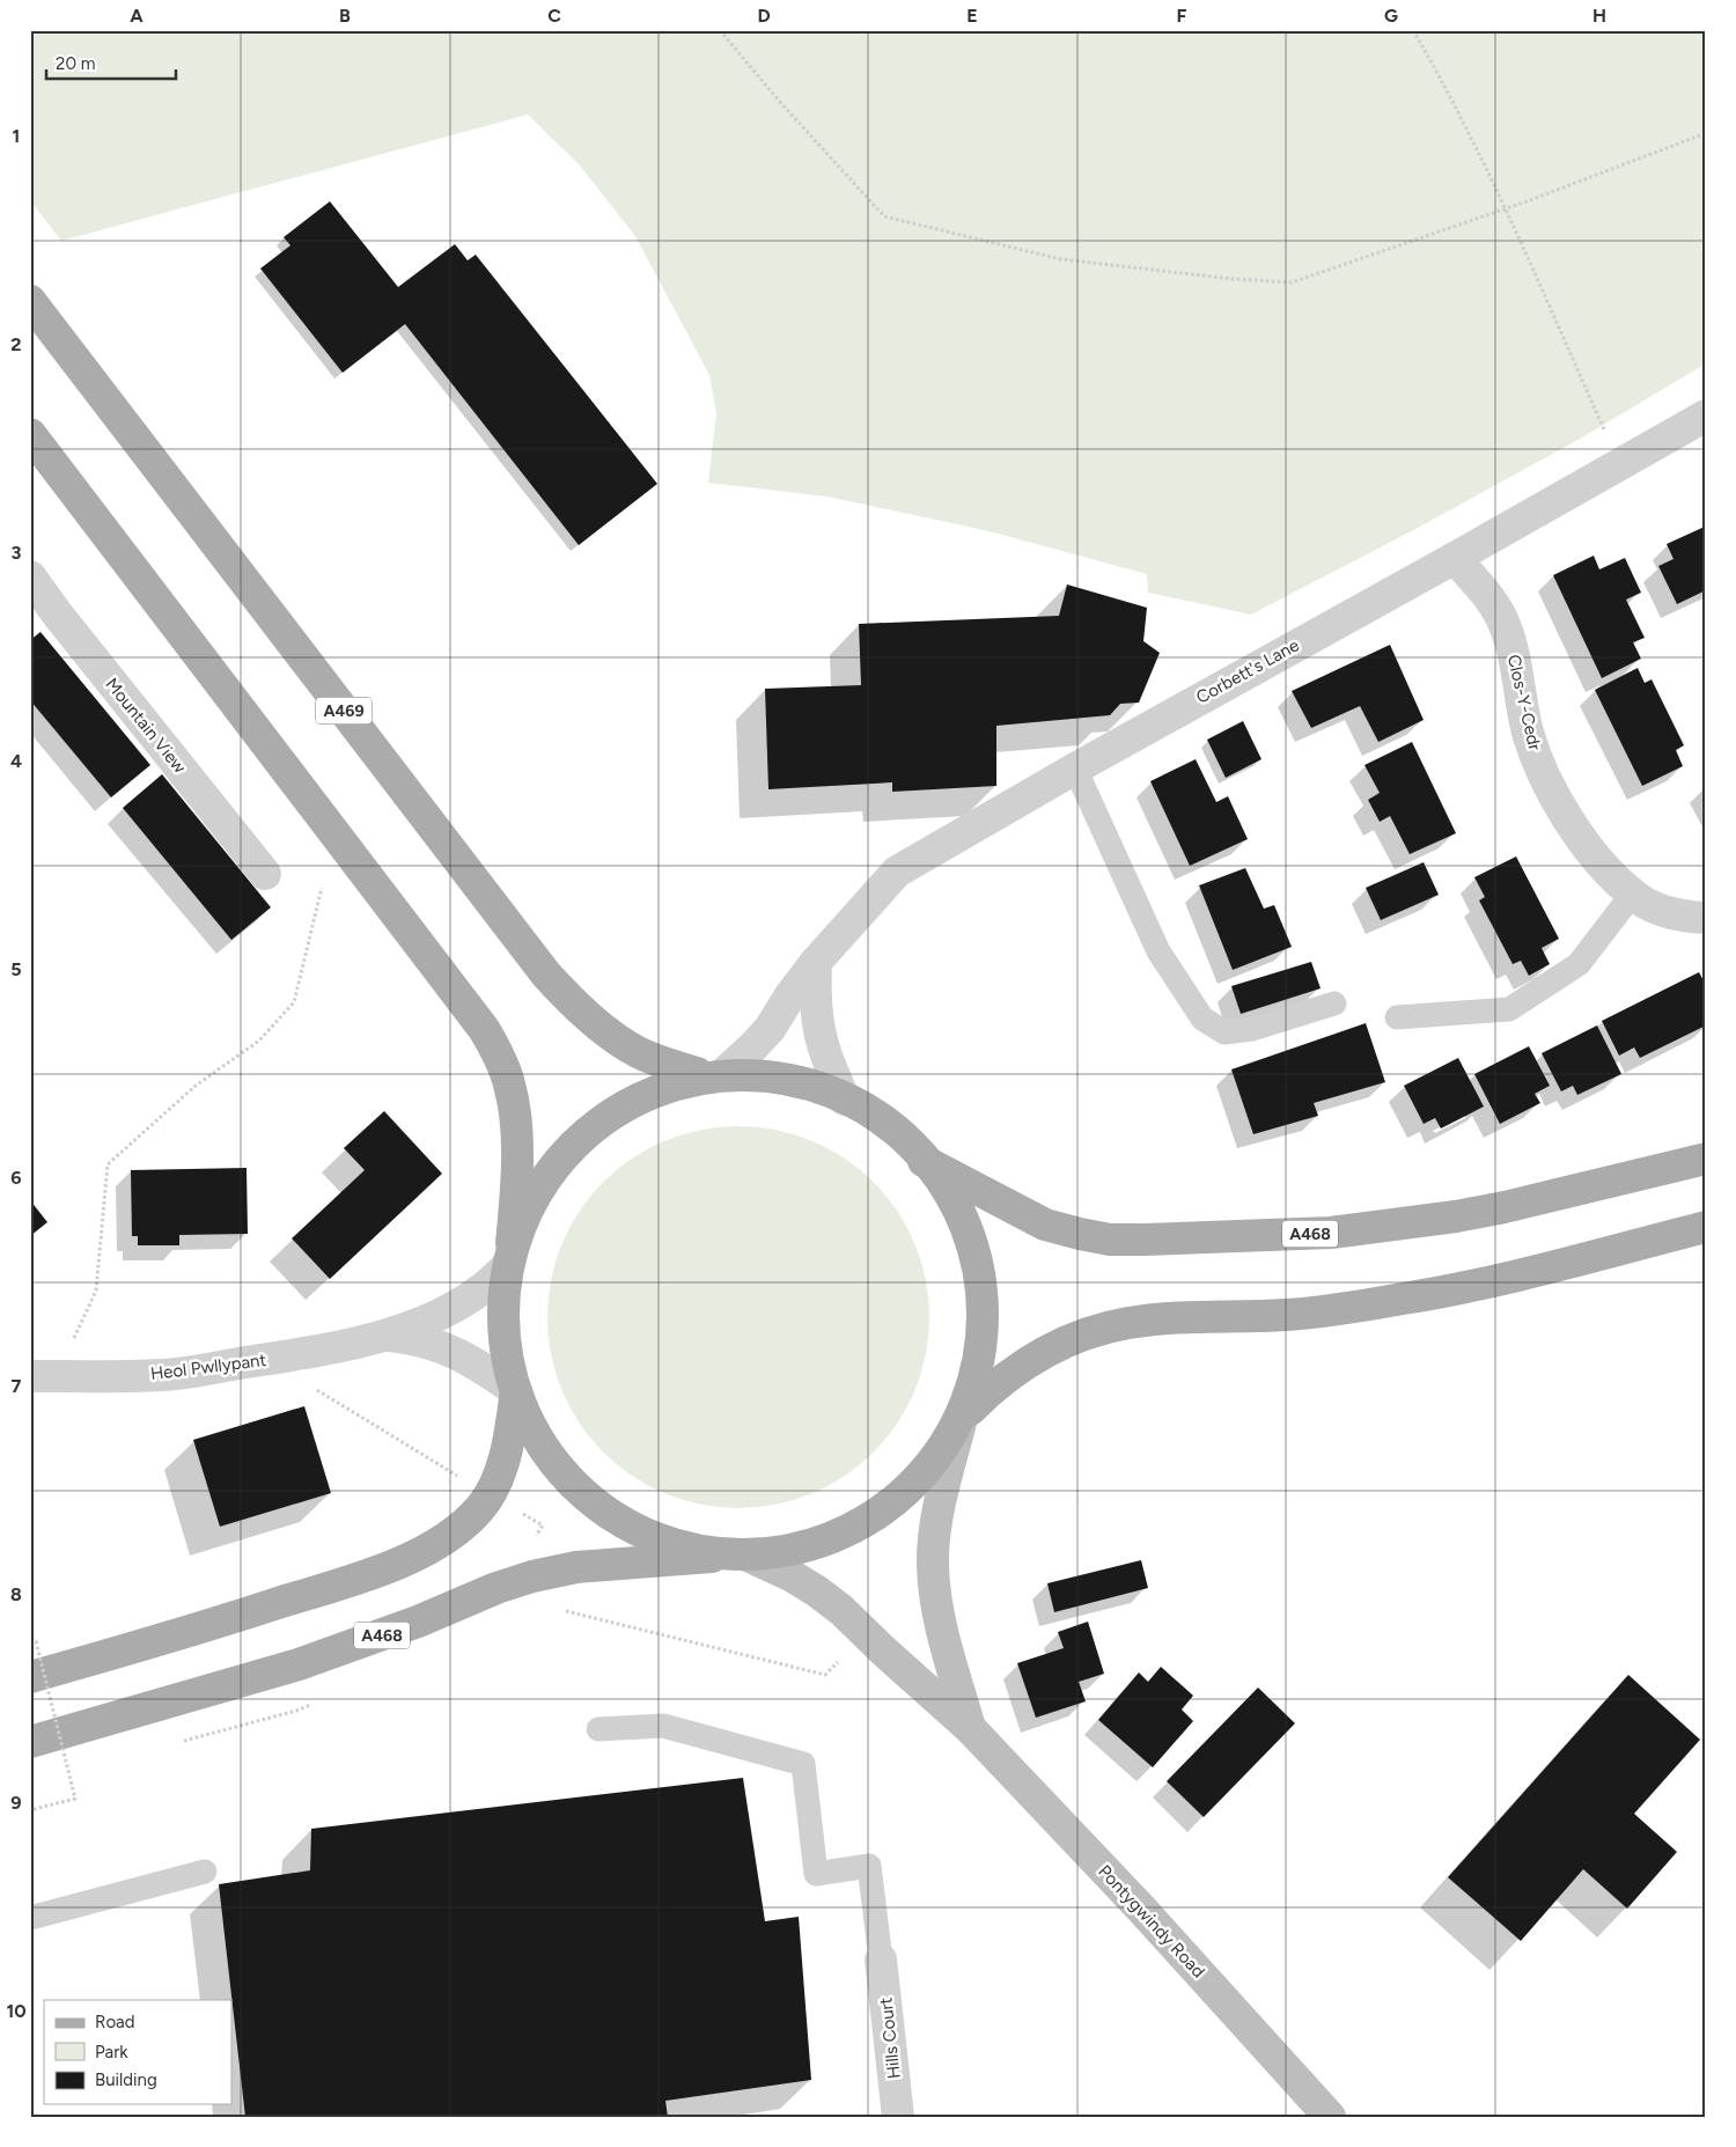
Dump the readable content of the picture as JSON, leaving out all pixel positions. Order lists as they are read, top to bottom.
{
  "streets": {
    "main road": ["A469", "A468", "Pontygwindy Road"],
    "street": [
      "Corbett's Lane",
      "Clos-Y-Cedr",
      "Mountain View",
      "Heol Pwllypant",
      "Hills Court"
    ]
  },
  "crossings": [
    ["Corbett's Lane", "Clos-Y-Cedr"],
    ["Corbett's Lane", "A469"],
    ["A468", "Pontygwindy Road"]
  ],
  "legend": ["Road", "Park", "Building"],
  "scale_bar": "20 m",
  "grid": {
    "columns": [
      "A",
      "B",
      "C",
      "D",
      "E",
      "F",
      "G",
      "H"
    ],
    "rows": [
      "1",
      "2",
      "3",
      "4",
      "5",
      "6",
      "7",
      "8",
      "9",
      "10"
    ]
  }
}
